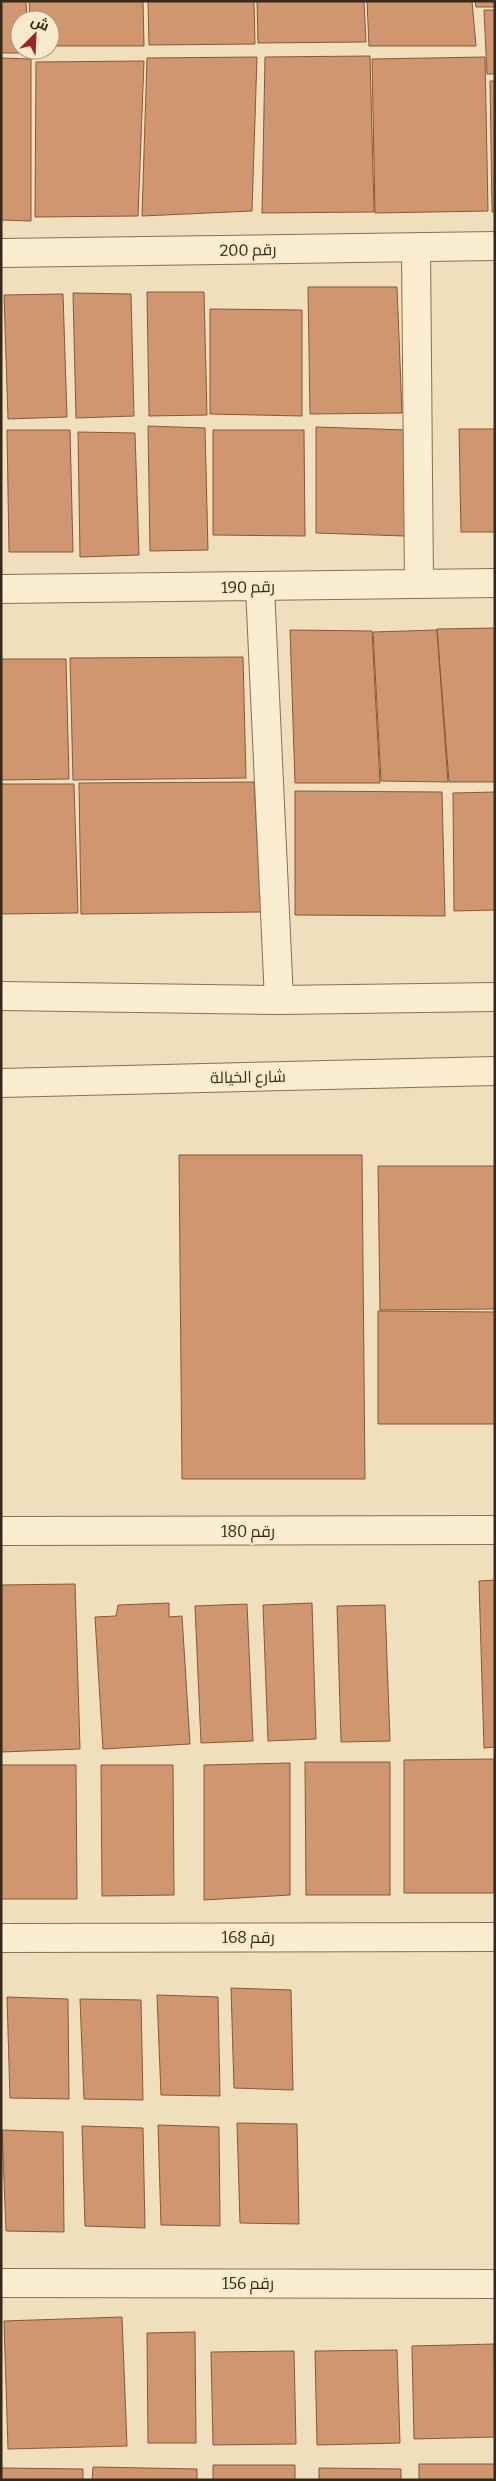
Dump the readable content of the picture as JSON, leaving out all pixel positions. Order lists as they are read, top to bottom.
{
  "streets": {
    "street": [
      "رقم 200",
      "رقم 190",
      "شارع الخيالة",
      "رقم 180",
      "رقم 168",
      "رقم 156"
    ]
  },
  "north": "top right"
}
